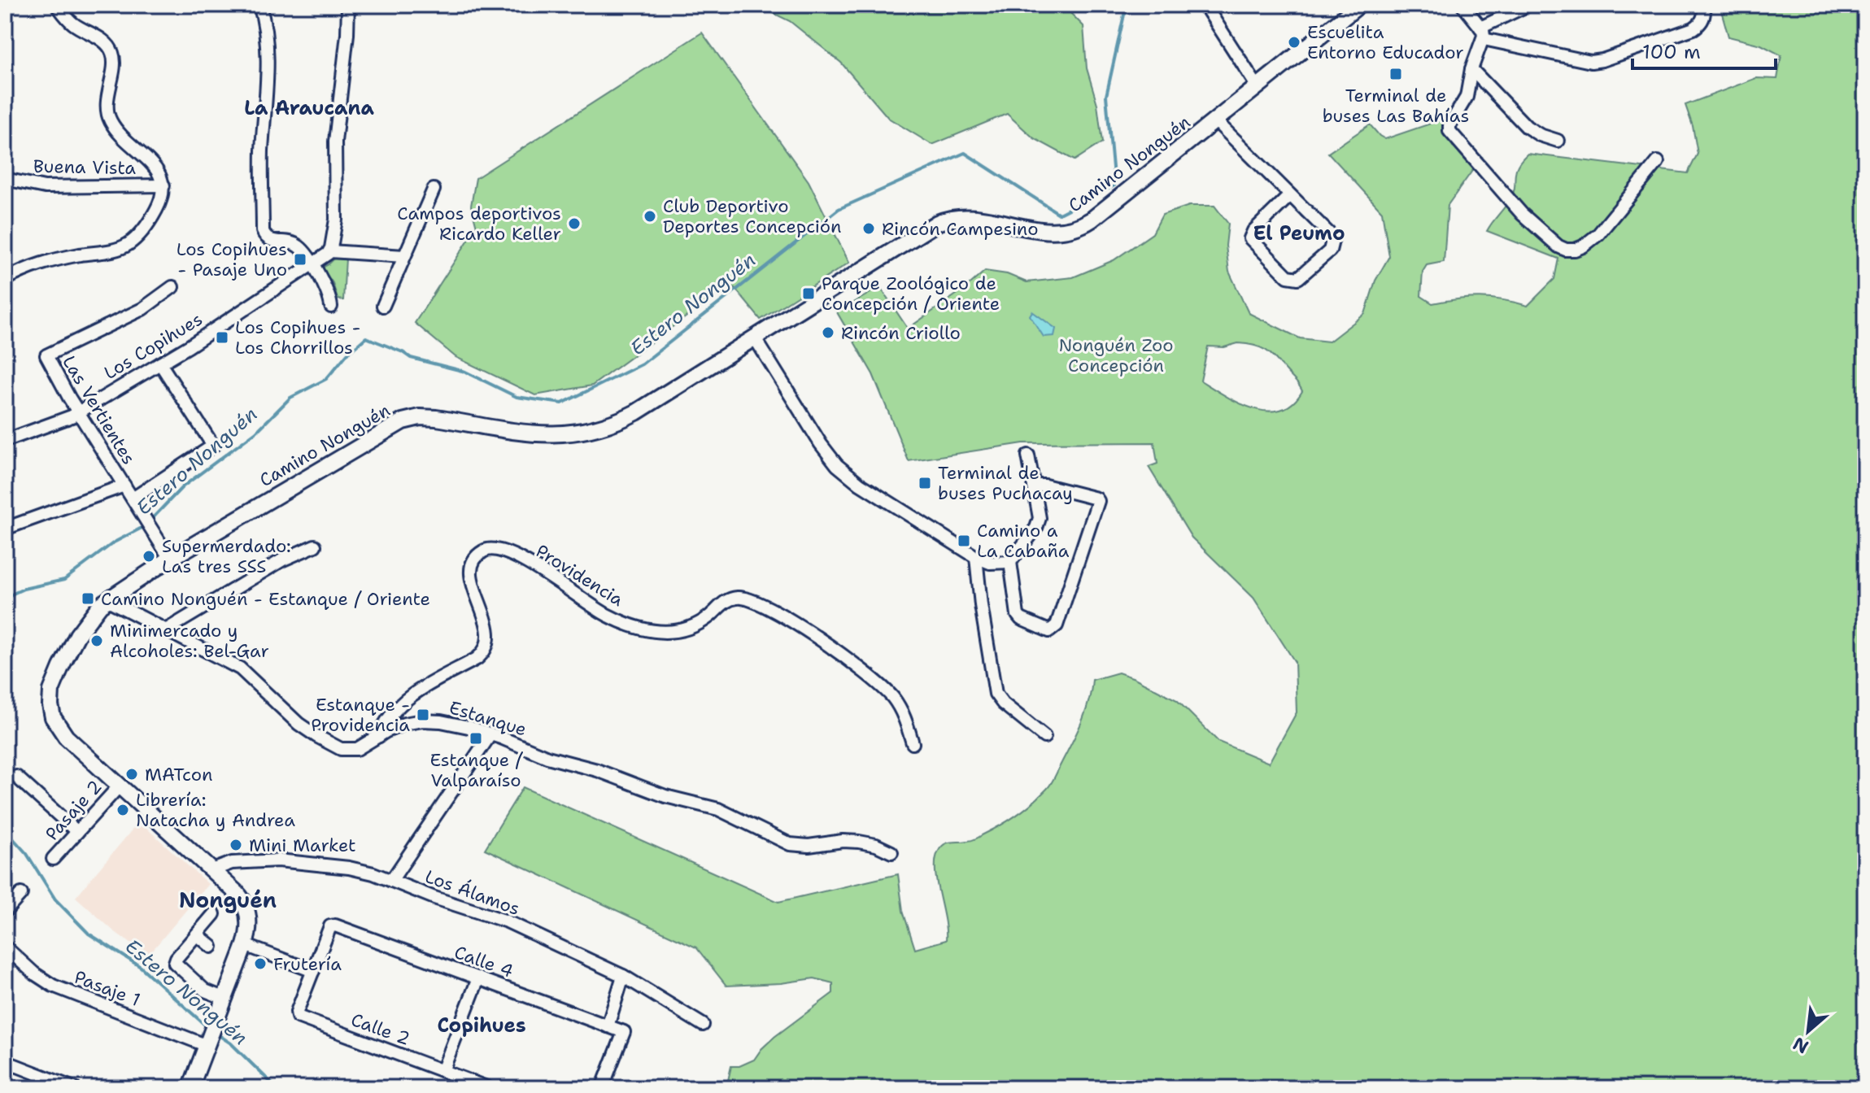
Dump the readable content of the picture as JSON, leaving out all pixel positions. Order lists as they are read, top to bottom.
{
  "streets": {
    "main road": ["Camino Nonguén"],
    "street": [
      "Buena Vista",
      "Los Copihues",
      "Las Vertientes",
      "Providencia",
      "Estanque",
      "Pasaje 2",
      "Los Álamos",
      "Calle 4",
      "Pasaje 1",
      "Calle 2"
    ]
  },
  "crossings": [
    ["Camino Nonguén", "Las Vertientes"],
    ["Camino Nonguén", "Estanque"],
    ["Camino Nonguén", "Pasaje 2"],
    ["Camino Nonguén", "Los Álamos"],
    ["Camino Nonguén", "Pasaje 1"],
    ["Los Copihues", "Las Vertientes"],
    ["Providencia", "Estanque"],
    ["Calle 4", "Calle 2"]
  ],
  "districts": [
    "La Araucana",
    "El Peumo",
    "Nonguén",
    "Copihues"
  ],
  "water": ["Estero Nonguén"],
  "parks": ["Nonguén Zoo Concepción"],
  "places": {
    "other": [
      "Escuelita Entorno Educador",
      "Club Deportivo Deportes Concepción",
      "Campos deportivos Ricardo Keller",
      "Rincón Campesino",
      "Rincón Criollo",
      "Supermerdado: Las tres SSS",
      "Minimercado y Alcoholes: Bel-Gar",
      "MATcon",
      "Librería: Natacha y Andrea",
      "Mini Market",
      "Frutería"
    ],
    "transit": [
      "Terminal de buses Las Bahías",
      "Los Copihues - Pasaje Uno",
      "Parque Zoológico de Concepción / Oriente",
      "Los Copihues - Los Chorrillos",
      "Terminal de buses Puchacay",
      "Camino a La Cabaña",
      "Camino Nonguén - Estanque / Oriente",
      "Estanque - Providencia",
      "Estanque / Valparaíso"
    ]
  },
  "scale_bar": "100 m",
  "north": "bottom left"
}
